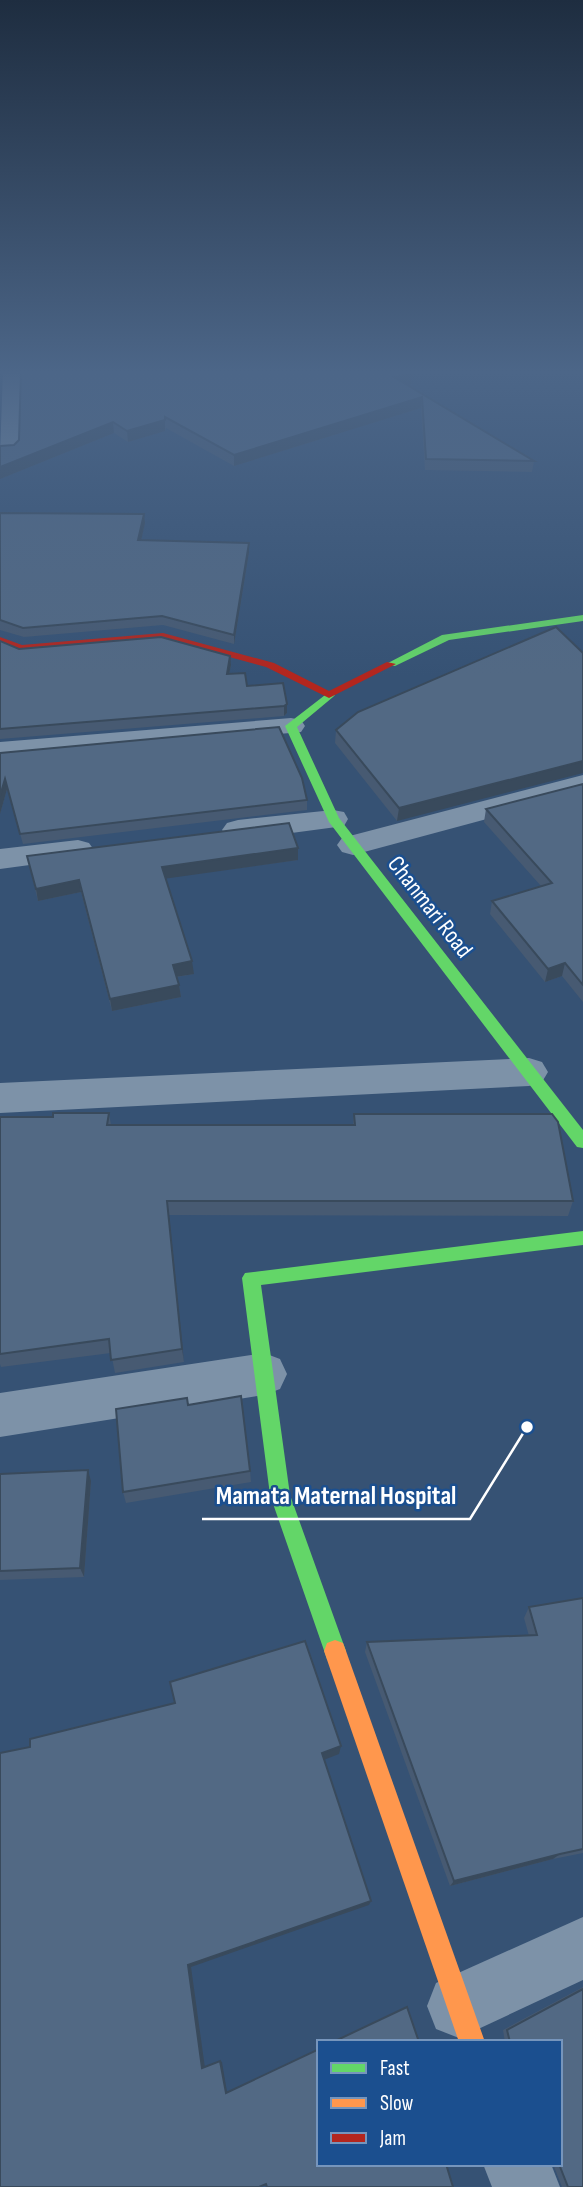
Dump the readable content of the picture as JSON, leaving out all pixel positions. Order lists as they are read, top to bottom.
{
  "streets": {
    "street": ["Chanmari Road"]
  },
  "places": ["Mamata Maternal Hospital"],
  "legend": ["Fast", "Slow", "Jam"]
}
